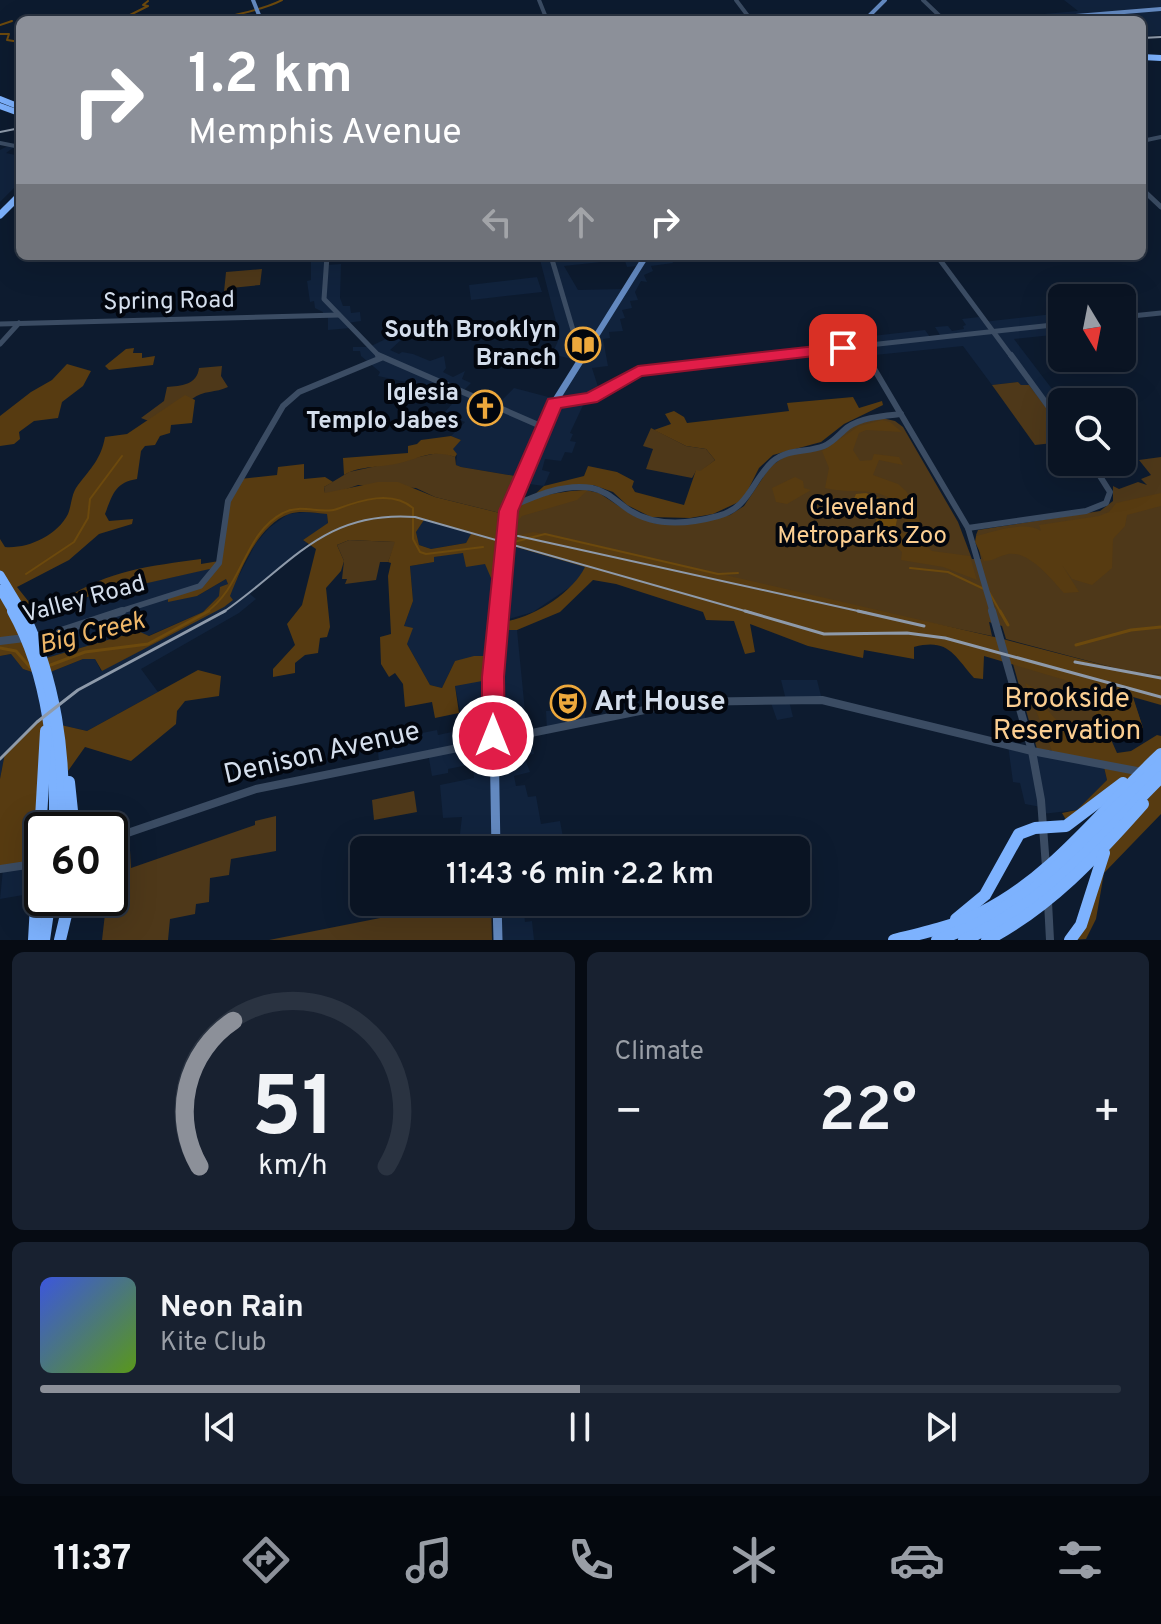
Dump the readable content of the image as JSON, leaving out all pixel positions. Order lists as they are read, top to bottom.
{
  "streets": {
    "main road": ["Spring Road", "Valley Road", "Denison Avenue"]
  },
  "water": ["Big Creek"],
  "parks": ["Cleveland Metroparks Zoo", "Brookside Reservation"],
  "places": {
    "library": ["South Brooklyn Branch"],
    "church": ["Iglesia Templo Jabes"],
    "theatre": ["Art House"]
  },
  "north": "bottom",
  "page": {
    "turn": ["1.2 km", "Memphis Avenue"],
    "limit": "60",
    "trip": "11:43 · 6 min · 2.2 km",
    "tile": "Climate",
    "heat": ["−", "22°", "+"],
    "song": ["Neon Rain", "Kite Club"],
    "tabs": "11:37",
    "gauge": ["51", "km/h"]
  }
}
